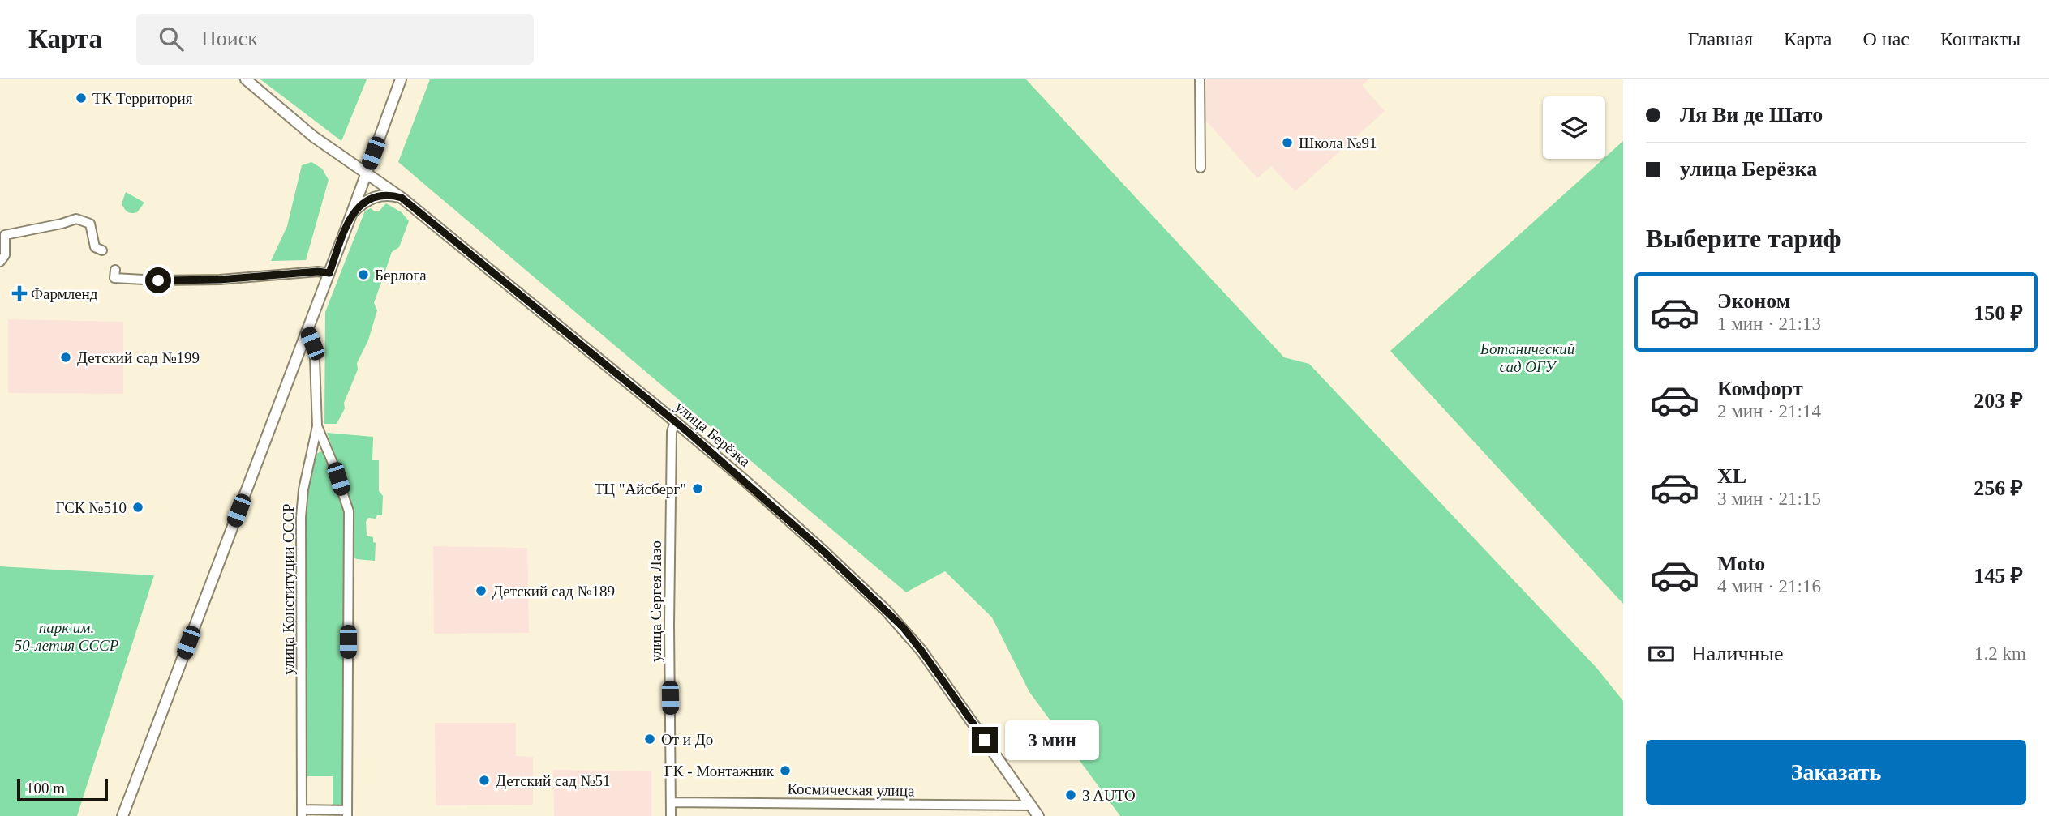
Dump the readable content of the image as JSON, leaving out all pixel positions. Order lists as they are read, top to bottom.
{
  "streets": {
    "main road": ["улица Берёзка"],
    "street": ["улица Конституции СССР", "улица Сергея Лазо", "Космическая улица"]
  },
  "crossings": [
    ["улица Берёзка", "улица Сергея Лазо"],
    ["улица Берёзка", "Космическая улица"],
    ["улица Сергея Лазо", "Космическая улица"]
  ],
  "parks": ["Ботанический сад ОГУ", "парк им. 50-летия СССР"],
  "places": {
    "other": [
      "ТК Территория",
      "Школа №91",
      "Берлога",
      "Детский сад №199",
      "ТЦ \"Айсберг\"",
      "ГСК №510",
      "Детский сад №189",
      "От и До",
      "ГК - Монтажник",
      "Детский сад №51",
      "3 AUTO"
    ],
    "health": ["Фармленд"]
  },
  "scale_bar": "100 m",
  "page": {
    "header": "Карта",
    "search": "Поиск",
    "nav": [
      "Главная",
      "Карта",
      "О нас",
      "Контакты"
    ],
    "banner": ["Ля Ви де Шато", "улица Берёзка"],
    "heading": "Выберите тариф",
    "list": [
      {
        "name": "Эконом",
        "note": "1 мин · 21:13",
        "value": "150 ₽"
      },
      {
        "name": "Комфорт",
        "note": "2 мин · 21:14",
        "value": "203 ₽"
      },
      {
        "name": "XL",
        "note": "3 мин · 21:15",
        "value": "256 ₽"
      },
      {
        "name": "Moto",
        "note": "4 мин · 21:16",
        "value": "145 ₽"
      }
    ],
    "pay": ["Наличные", "1.2 km"],
    "bubble": "3 мин",
    "buttons": "Заказать",
    "scale": "100 m"
  }
}
